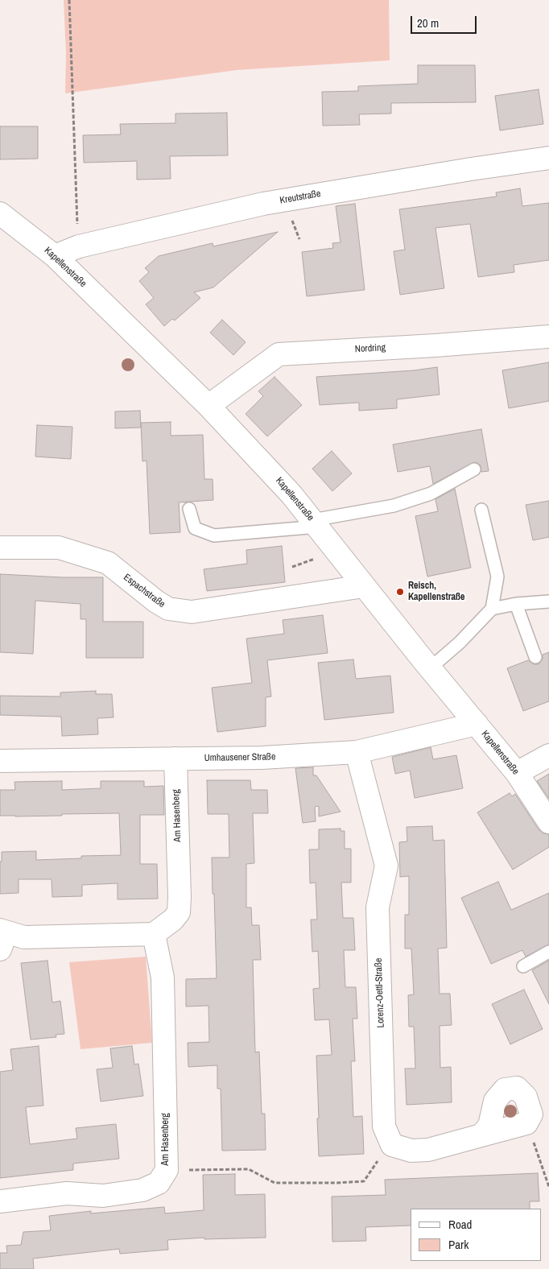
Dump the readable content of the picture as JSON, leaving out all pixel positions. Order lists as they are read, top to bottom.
{
  "streets": {
    "street": [
      "Kreutstraße",
      "Kapellenstraße",
      "Nordring",
      "Espachstraße",
      "Umhausener Straße",
      "Am Hasenberg",
      "Lorenz-Oettl-Straße"
    ]
  },
  "crossings": [
    ["Kreutstraße", "Kapellenstraße"],
    ["Kapellenstraße", "Nordring"],
    ["Kapellenstraße", "Espachstraße"],
    ["Kapellenstraße", "Umhausener Straße"],
    ["Umhausener Straße", "Am Hasenberg"],
    ["Umhausener Straße", "Lorenz-Oettl-Straße"]
  ],
  "places": ["Reisch, Kapellenstraße"],
  "legend": ["Road", "Park"],
  "scale_bar": "20 m"
}
